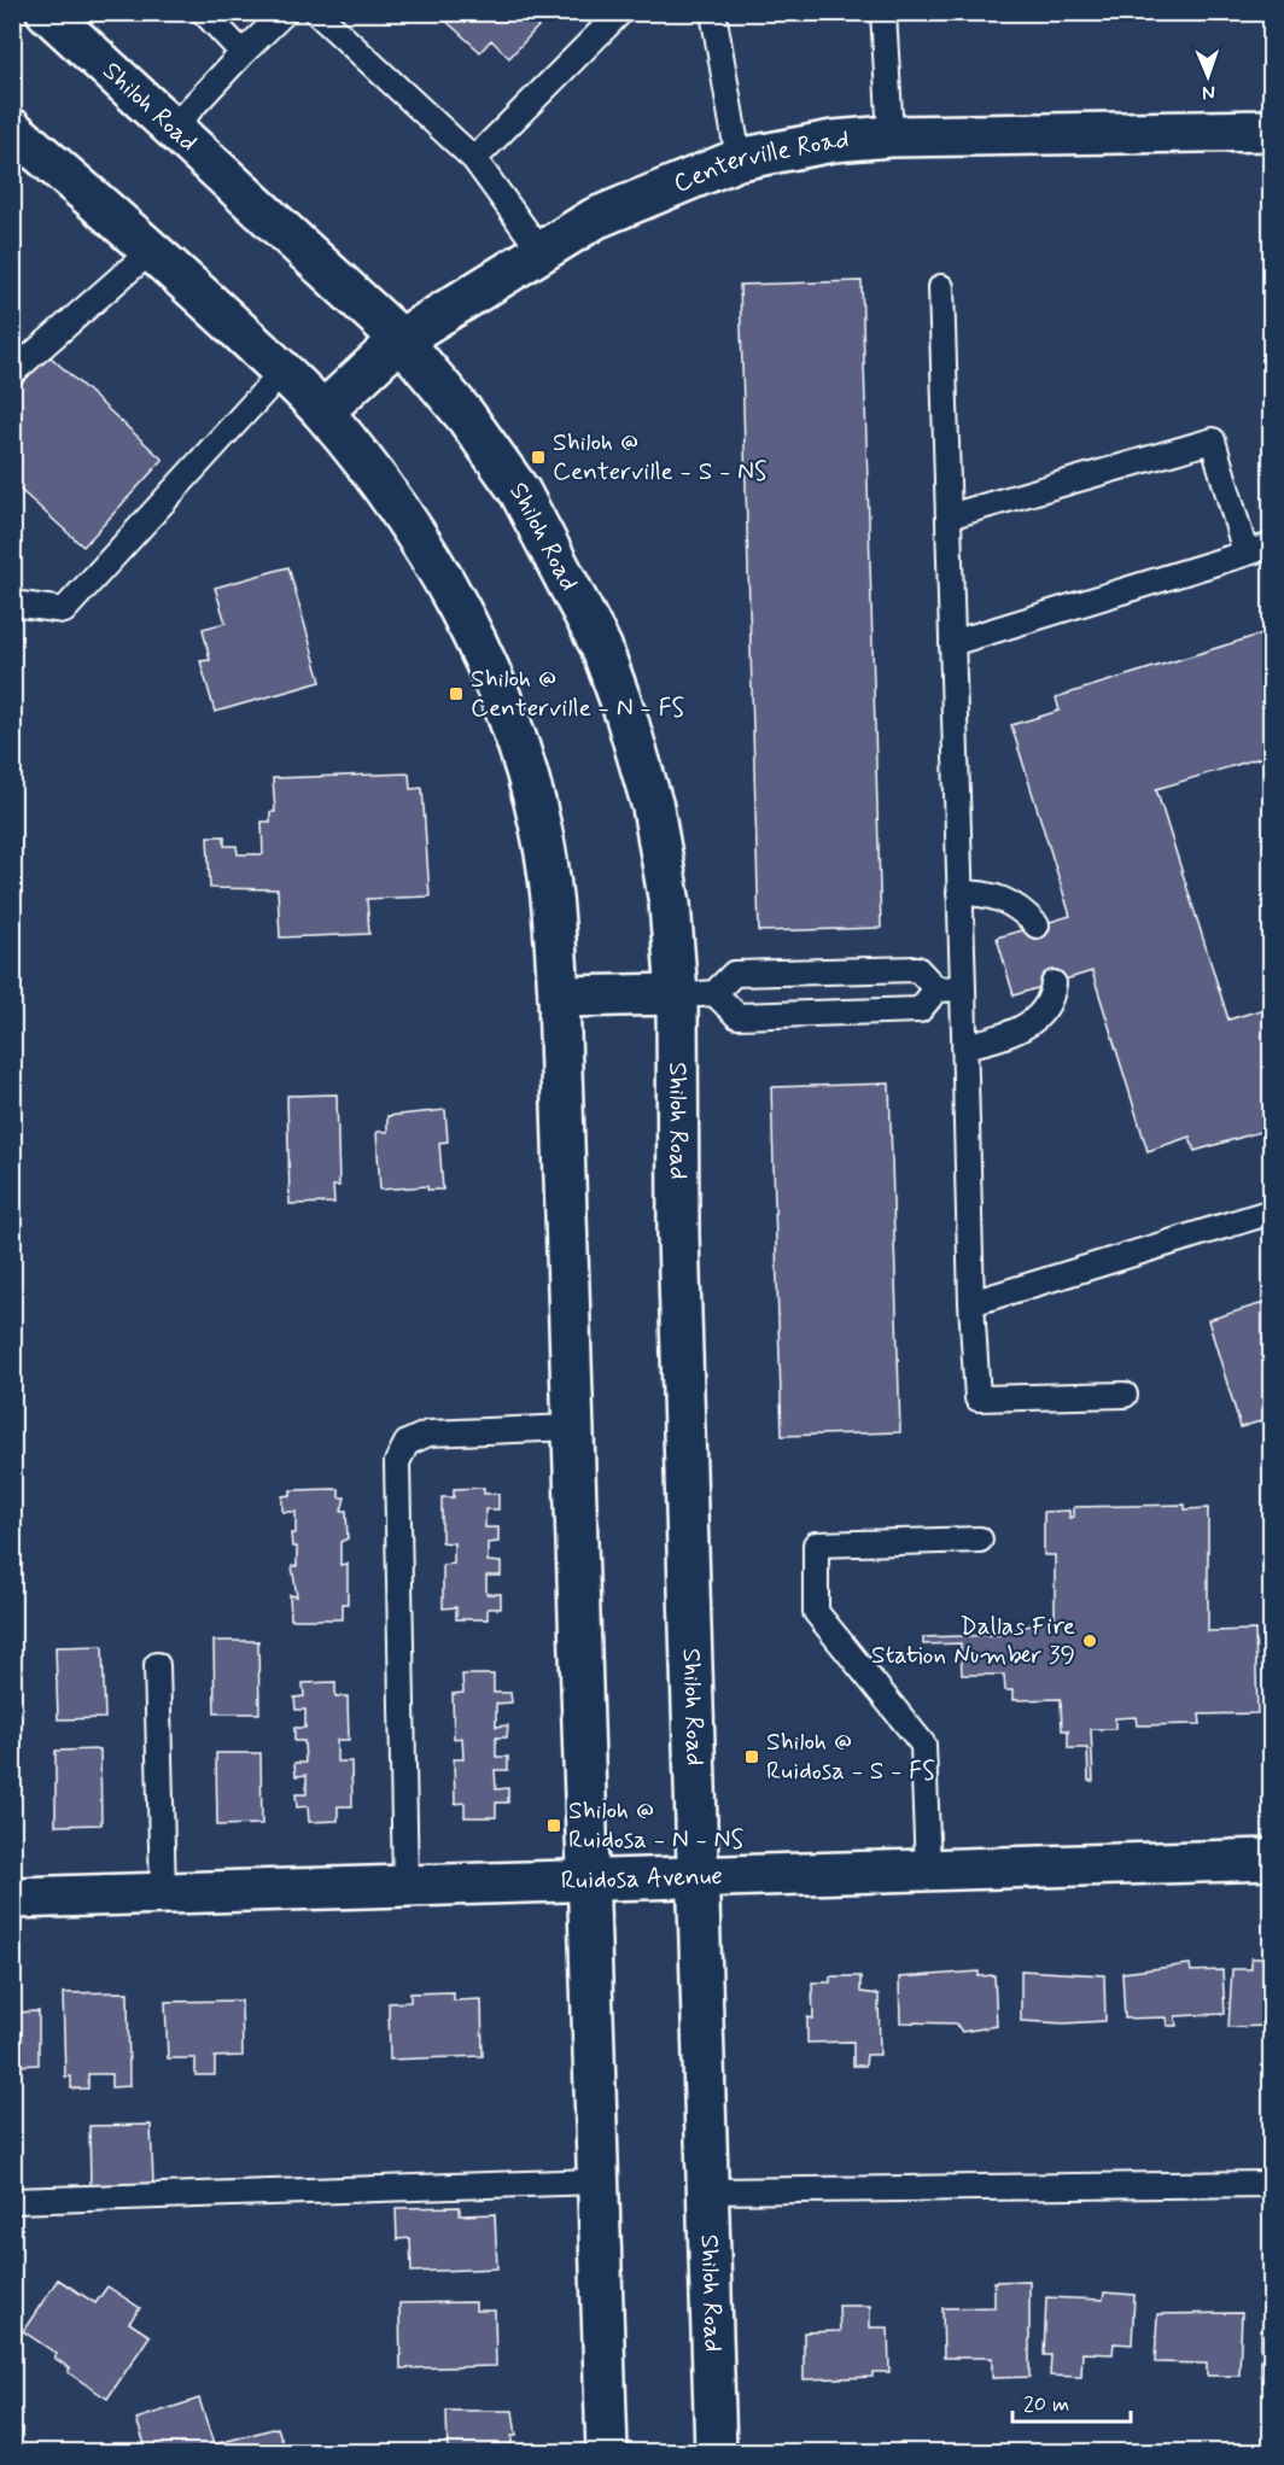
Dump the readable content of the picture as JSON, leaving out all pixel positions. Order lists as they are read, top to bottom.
{
  "streets": {
    "main road": ["Shiloh Road", "Centerville Road", "Ruidosa Avenue"]
  },
  "crossings": [
    ["Shiloh Road", "Centerville Road"],
    ["Shiloh Road", "Ruidosa Avenue"]
  ],
  "places": {
    "transit": [
      "Shiloh @ Centerville - S - NS",
      "Shiloh @ Centerville - N - FS",
      "Shiloh @ Ruidosa - S - FS",
      "Shiloh @ Ruidosa - N - NS"
    ],
    "other": ["Dallas Fire Station Number 39"]
  },
  "scale_bar": "20 m",
  "north": "bottom"
}
